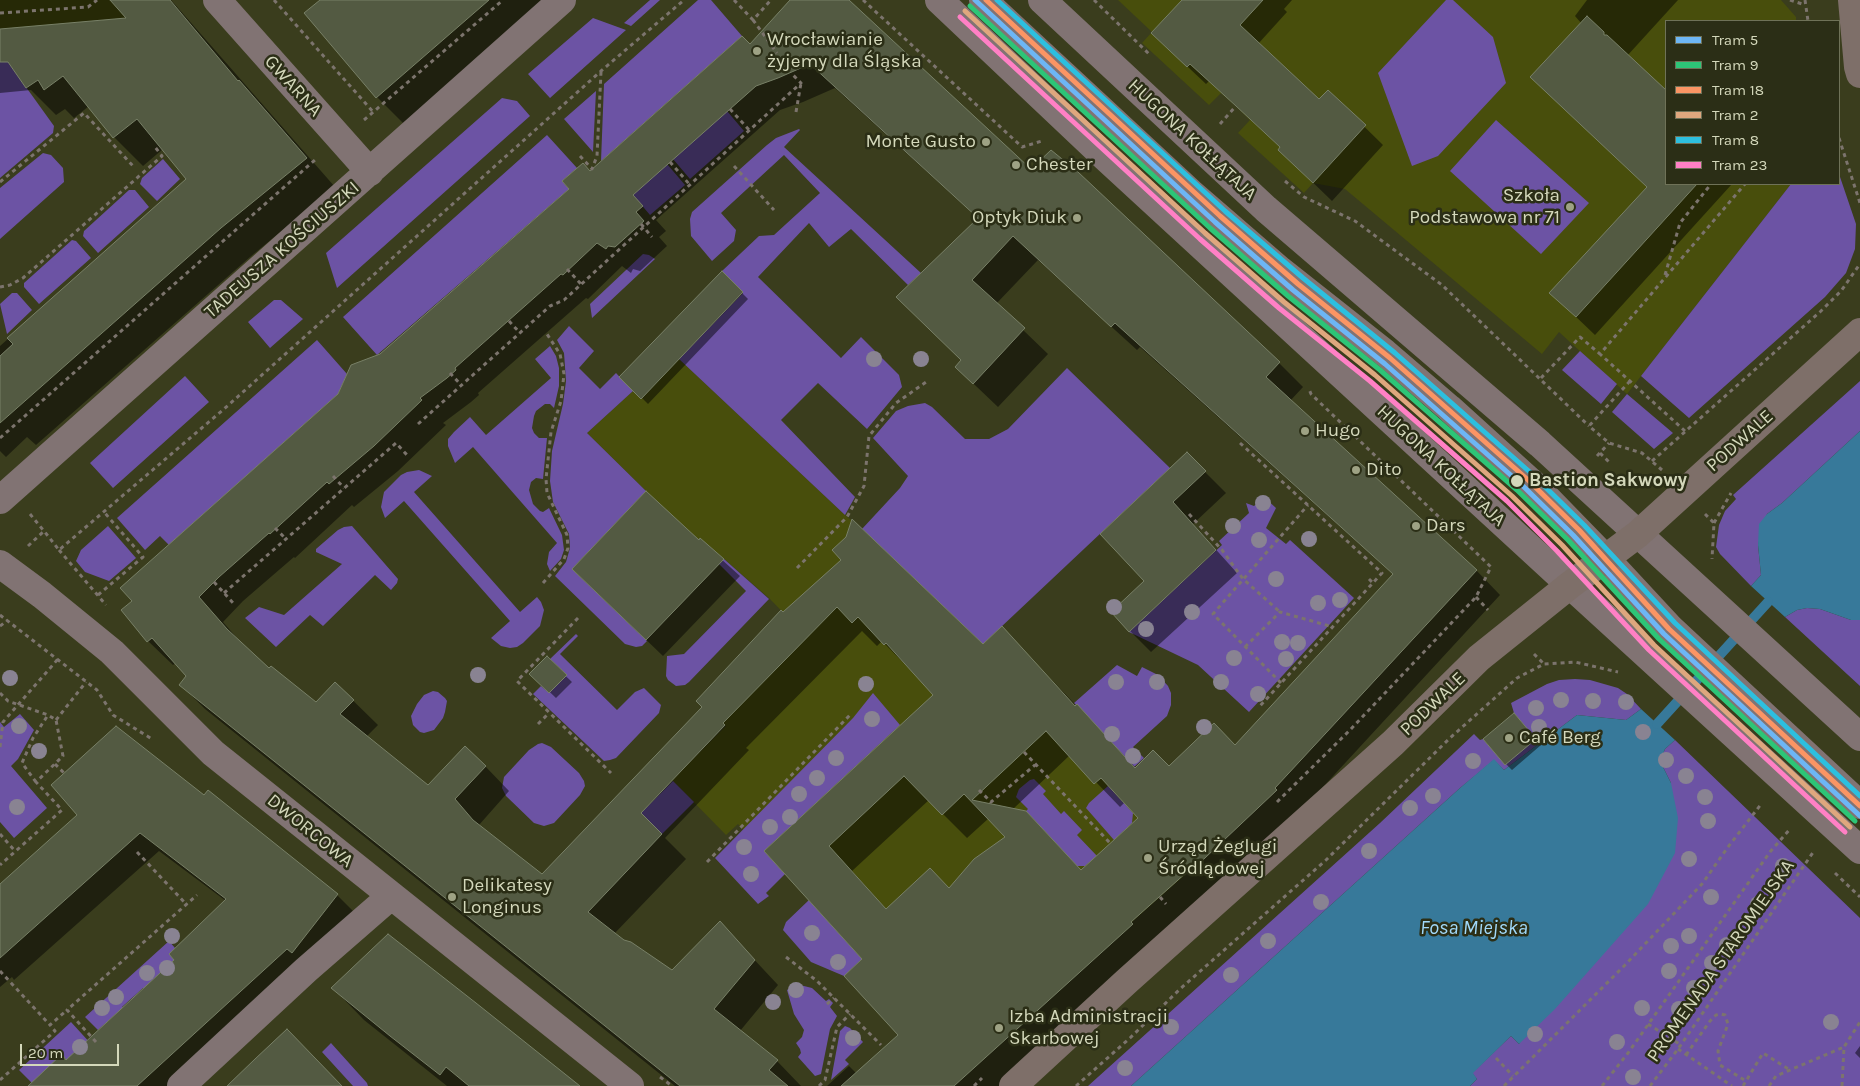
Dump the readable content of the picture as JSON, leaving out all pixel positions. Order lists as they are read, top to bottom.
{
  "streets": {
    "main road": ["PODWALE"],
    "street": [
      "GWARNA",
      "HUGONA KOŁŁĄTAJA",
      "TADEUSZA KOŚCIUSZKI",
      "DWORCOWA"
    ],
    "path": ["PROMENADA STAROMIEJSKA"]
  },
  "crossings": [
    ["GWARNA", "TADEUSZA KOŚCIUSZKI"],
    ["HUGONA KOŁŁĄTAJA", "PODWALE"]
  ],
  "water": ["Fosa Miejska"],
  "places": [
    "Wrocławianie żyjemy dla Śląska",
    "Monte Gusto",
    "Chester",
    "Szkoła Podstawowa nr 71",
    "Optyk Diuk",
    "Hugo",
    "Dito",
    "Bastion Sakwowy",
    "Dars",
    "Café Berg",
    "Urząd Żeglugi Śródlądowej",
    "Delikatesy Longinus",
    "Izba Administracji Skarbowej"
  ],
  "lines": [
    "tram line 5",
    "tram line 18",
    "tram line 8",
    "tram line 9",
    "tram line 2",
    "tram line 23"
  ],
  "legend": [
    "Tram 5",
    "Tram 9",
    "Tram 18",
    "Tram 2",
    "Tram 8",
    "Tram 23"
  ],
  "scale_bar": "20 m"
}
